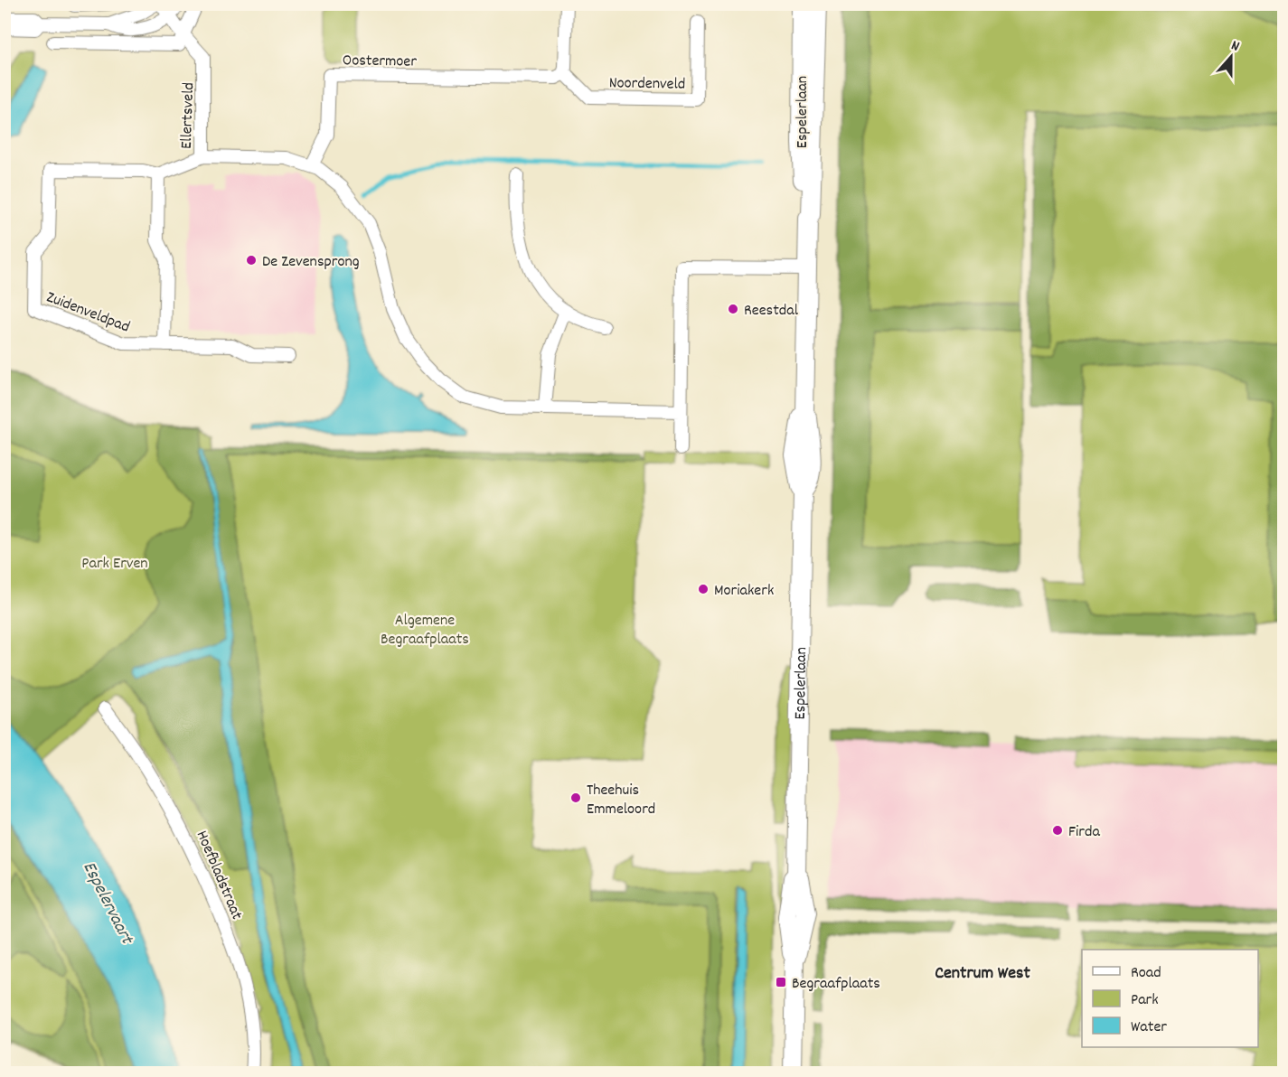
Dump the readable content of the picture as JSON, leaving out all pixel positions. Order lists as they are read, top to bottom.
{
  "streets": {
    "main road": ["Espelerlaan"],
    "street": [
      "Oostermoer",
      "Noordenveld",
      "Ellertsveld",
      "Zuidenveldpad",
      "Hoefbladstraat"
    ]
  },
  "crossings": [
    ["Oostermoer", "Noordenveld"],
    ["Ellertsveld", "Zuidenveldpad"]
  ],
  "districts": ["Centrum West"],
  "water": ["Espelervaart"],
  "parks": ["Park Erven", "Algemene Begraafplaats"],
  "places": {
    "other": [
      "De Zevensprong",
      "Reestdal",
      "Moriakerk",
      "Theehuis Emmeloord",
      "Firda"
    ],
    "transit": ["Begraafplaats"]
  },
  "legend": ["Road", "Park", "Water"],
  "north": "top"
}
